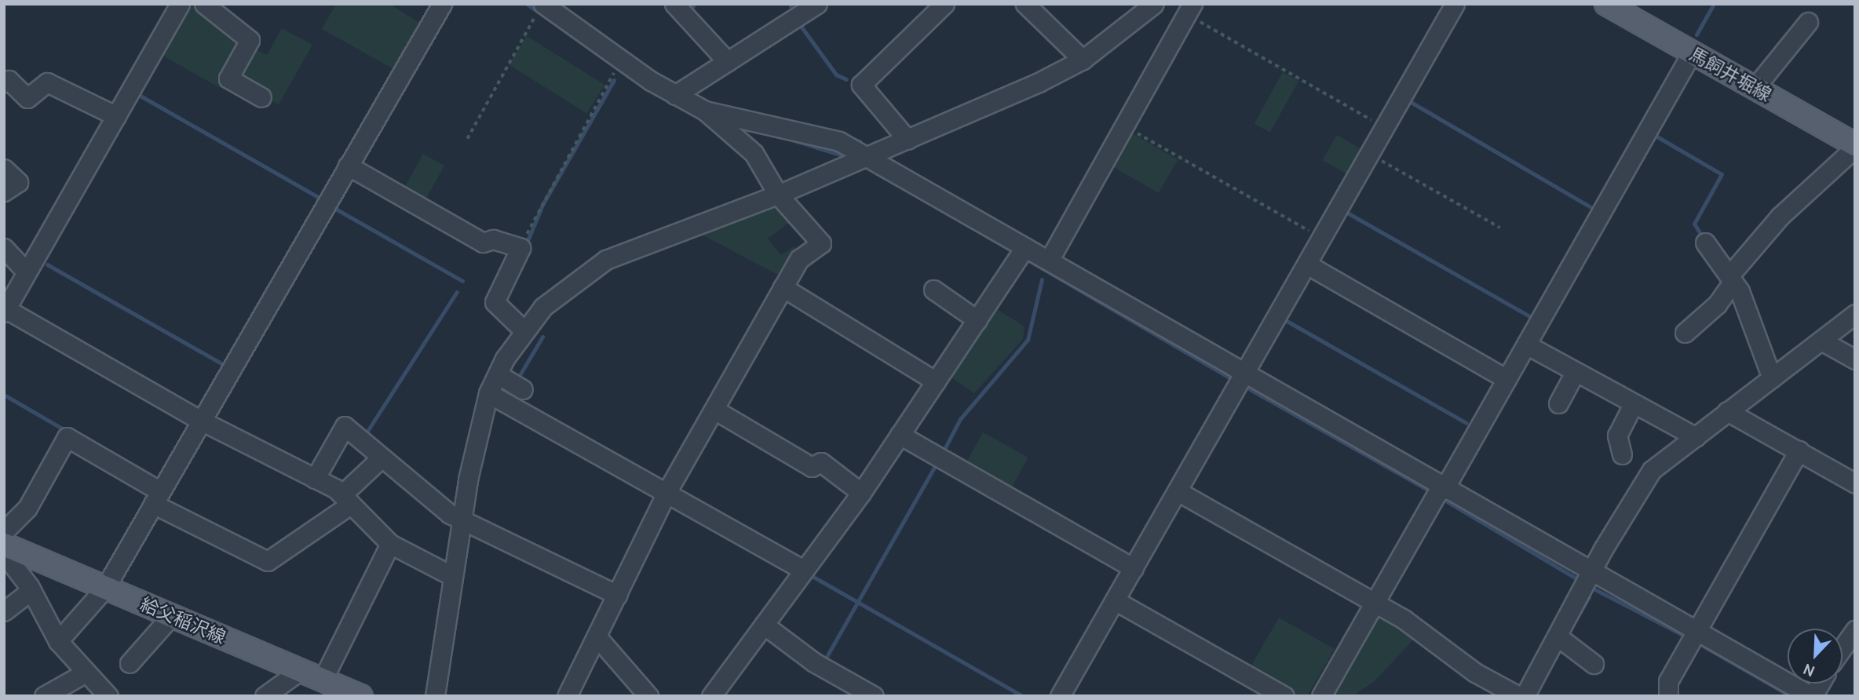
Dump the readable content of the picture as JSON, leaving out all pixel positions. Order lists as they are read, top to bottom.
{
  "streets": {
    "main road": ["馬飼井堀線", "給父稲沢線"]
  },
  "north": "bottom left"
}
